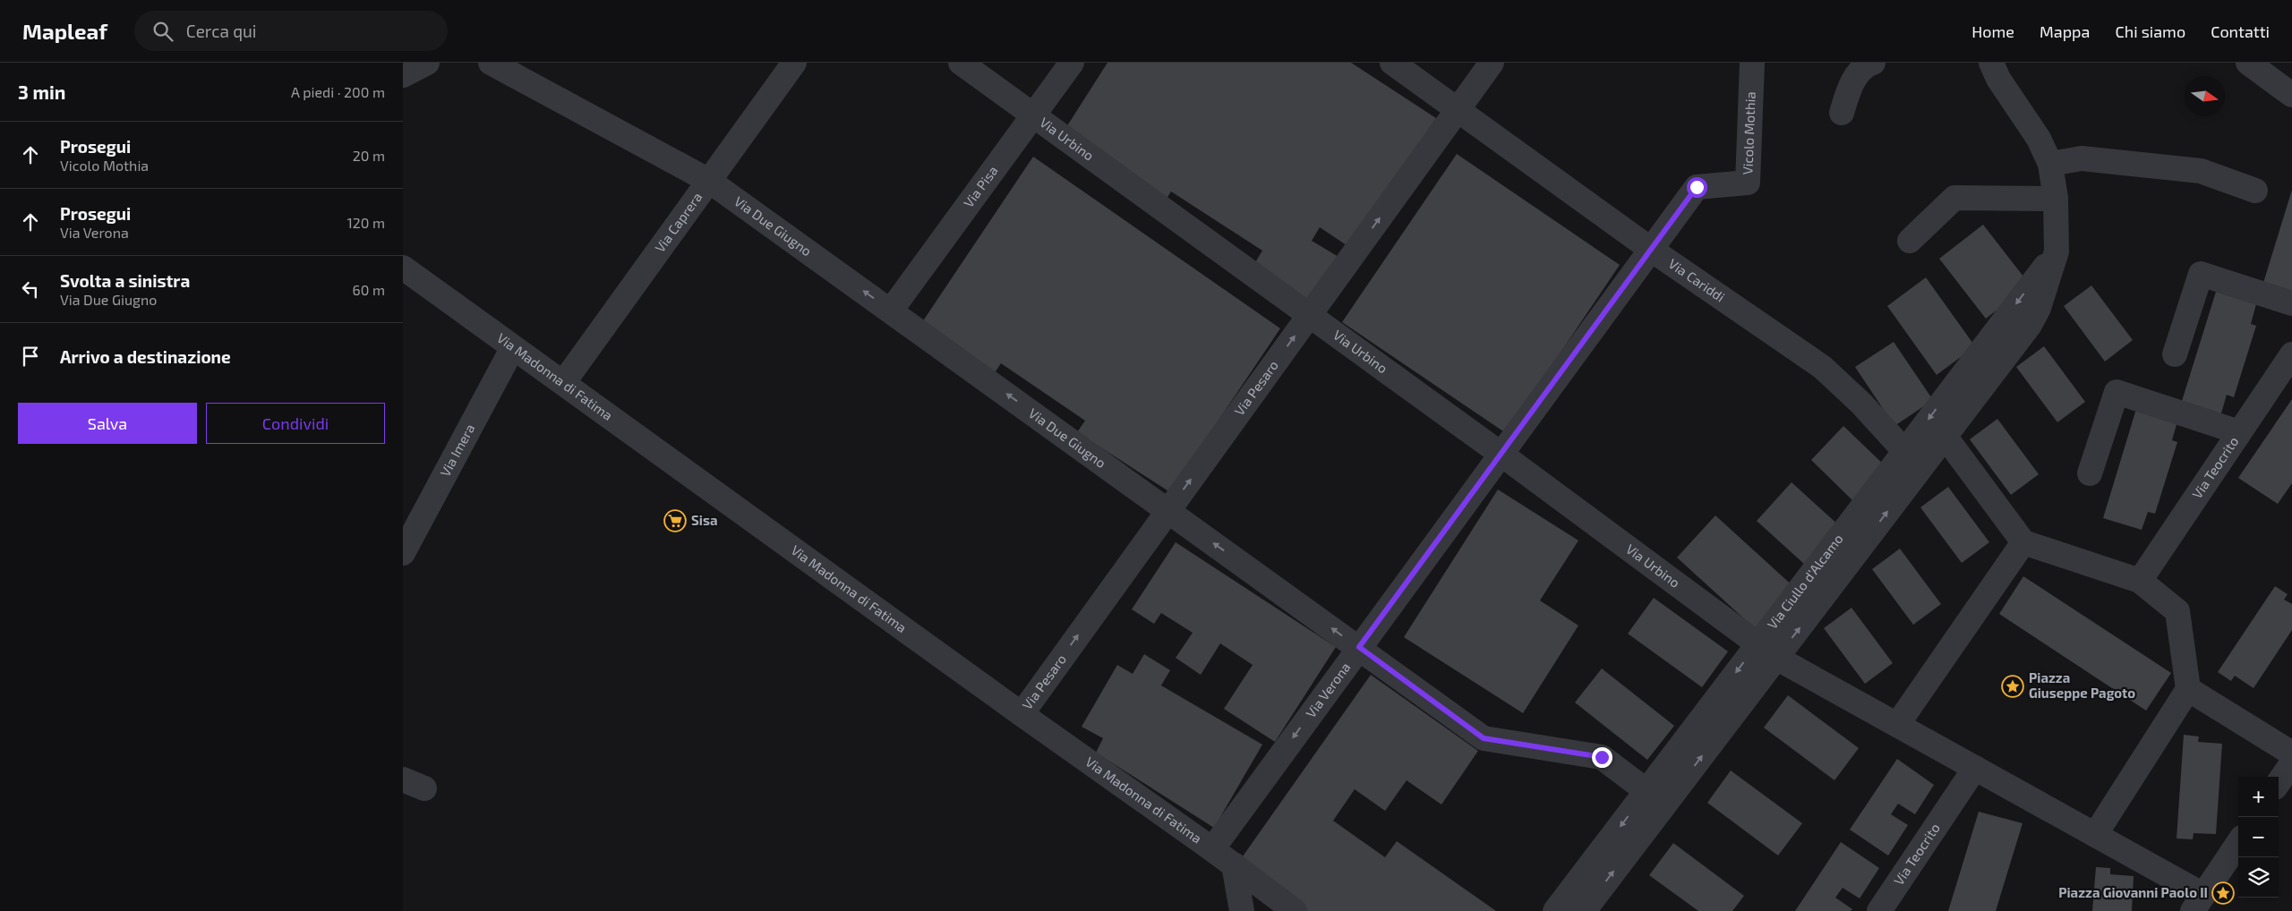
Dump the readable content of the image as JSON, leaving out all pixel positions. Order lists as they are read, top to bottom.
{
  "streets": {
    "street": [
      "Vicolo Mothia",
      "Via Urbino",
      "Via Pisa",
      "Via Caprera",
      "Via Due Giugno",
      "Via Cariddi",
      "Via Madonna di Fatima",
      "Via Pesaro",
      "Via Imera",
      "Via Teocrito",
      "Via Ciullo d'Alcamo",
      "Via Verona"
    ]
  },
  "crossings": [
    ["Vicolo Mothia", "Via Cariddi"],
    ["Vicolo Mothia", "Via Verona"],
    ["Via Urbino", "Via Pisa"],
    ["Via Urbino", "Via Pesaro"],
    ["Via Urbino", "Via Teocrito"],
    ["Via Urbino", "Via Ciullo d'Alcamo"],
    ["Via Urbino", "Via Verona"],
    ["Via Pisa", "Via Due Giugno"],
    ["Via Caprera", "Via Due Giugno"],
    ["Via Caprera", "Via Madonna di Fatima"],
    ["Via Due Giugno", "Via Pesaro"],
    ["Via Due Giugno", "Via Ciullo d'Alcamo"],
    ["Via Due Giugno", "Via Verona"],
    ["Via Cariddi", "Via Pesaro"],
    ["Via Cariddi", "Via Ciullo d'Alcamo"],
    ["Via Cariddi", "Via Verona"],
    ["Via Madonna di Fatima", "Via Pesaro"],
    ["Via Madonna di Fatima", "Via Imera"],
    ["Via Madonna di Fatima", "Via Verona"]
  ],
  "one_way": ["Via Due Giugno", "Via Pesaro"],
  "places": {
    "supermarket": ["Sisa"],
    "place": ["Piazza Giuseppe Pagoto", "Piazza Giovanni Paolo II"]
  },
  "north": "right",
  "page": {
    "header": "Mapleaf",
    "search": "Cerca qui",
    "nav": [
      "Home",
      "Mappa",
      "Chi siamo",
      "Contatti"
    ],
    "heading": ["3 min", "A piedi · 200 m"],
    "list": [
      ["Prosegui", "Vicolo Mothia", "20 m"],
      ["Prosegui", "Via Verona", "120 m"],
      ["Svolta a sinistra", "Via Due Giugno", "60 m"],
      "Arrivo a destinazione"
    ],
    "buttons": ["Salva", "Condividi"],
    "map_buttons": ["+", "−"]
  }
}
